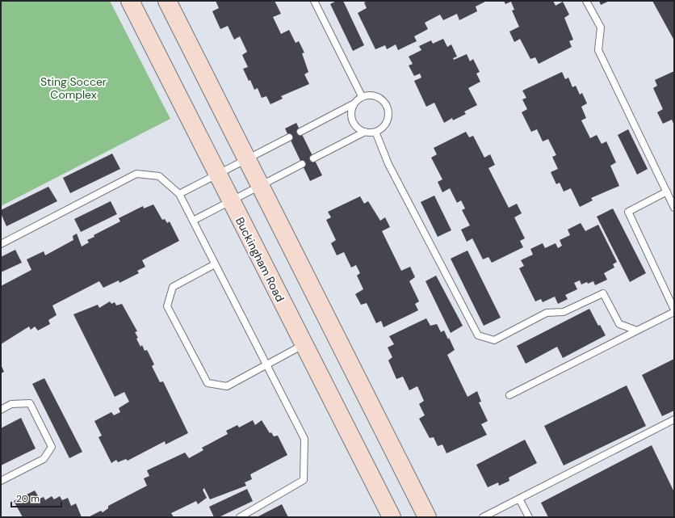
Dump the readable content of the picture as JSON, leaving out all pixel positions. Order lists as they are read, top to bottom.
{
  "streets": {
    "street": ["Buckingham Road"]
  },
  "parks": ["Sting Soccer Complex"],
  "scale_bar": "20 m"
}
